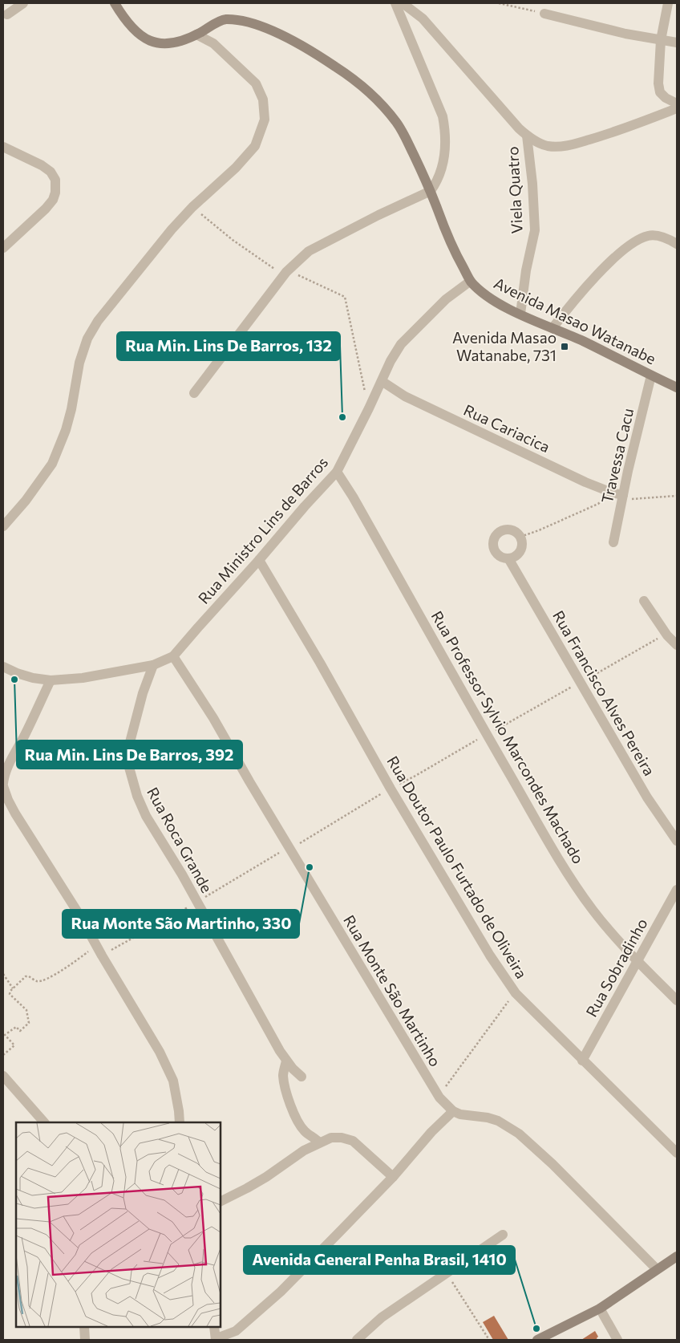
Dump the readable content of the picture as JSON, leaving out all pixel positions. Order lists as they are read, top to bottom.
{
  "streets": {
    "street": [
      "Viela Quatro",
      "Avenida Masao Watanabe",
      "Rua Cariacica",
      "Travessa Cacu",
      "Rua Ministro Lins de Barros",
      "Rua Francisco Alves Pereira",
      "Rua Professor Sylvio Marcondes Machado",
      "Rua Roca Grande",
      "Rua Doutor Paulo Furtado de Oliveira",
      "Rua Sobradinho",
      "Rua Monte São Martinho"
    ]
  },
  "crossings": [
    ["Viela Quatro", "Avenida Masao Watanabe"],
    ["Avenida Masao Watanabe", "Travessa Cacu"],
    ["Avenida Masao Watanabe", "Rua Ministro Lins de Barros"],
    ["Rua Cariacica", "Travessa Cacu"],
    ["Rua Cariacica", "Rua Ministro Lins de Barros"],
    ["Rua Ministro Lins de Barros", "Rua Professor Sylvio Marcondes Machado"],
    ["Rua Ministro Lins de Barros", "Rua Roca Grande"],
    ["Rua Ministro Lins de Barros", "Rua Doutor Paulo Furtado de Oliveira"],
    ["Rua Ministro Lins de Barros", "Rua Monte São Martinho"],
    ["Rua Professor Sylvio Marcondes Machado", "Rua Sobradinho"],
    ["Rua Doutor Paulo Furtado de Oliveira", "Rua Sobradinho"]
  ],
  "places": {
    "transit": ["Avenida Masao Watanabe, 731"],
    "other": [
      "Rua Min. Lins De Barros, 132",
      "Rua Min. Lins De Barros, 392",
      "Rua Monte São Martinho, 330",
      "Avenida General Penha Brasil, 1410"
    ]
  }
}
